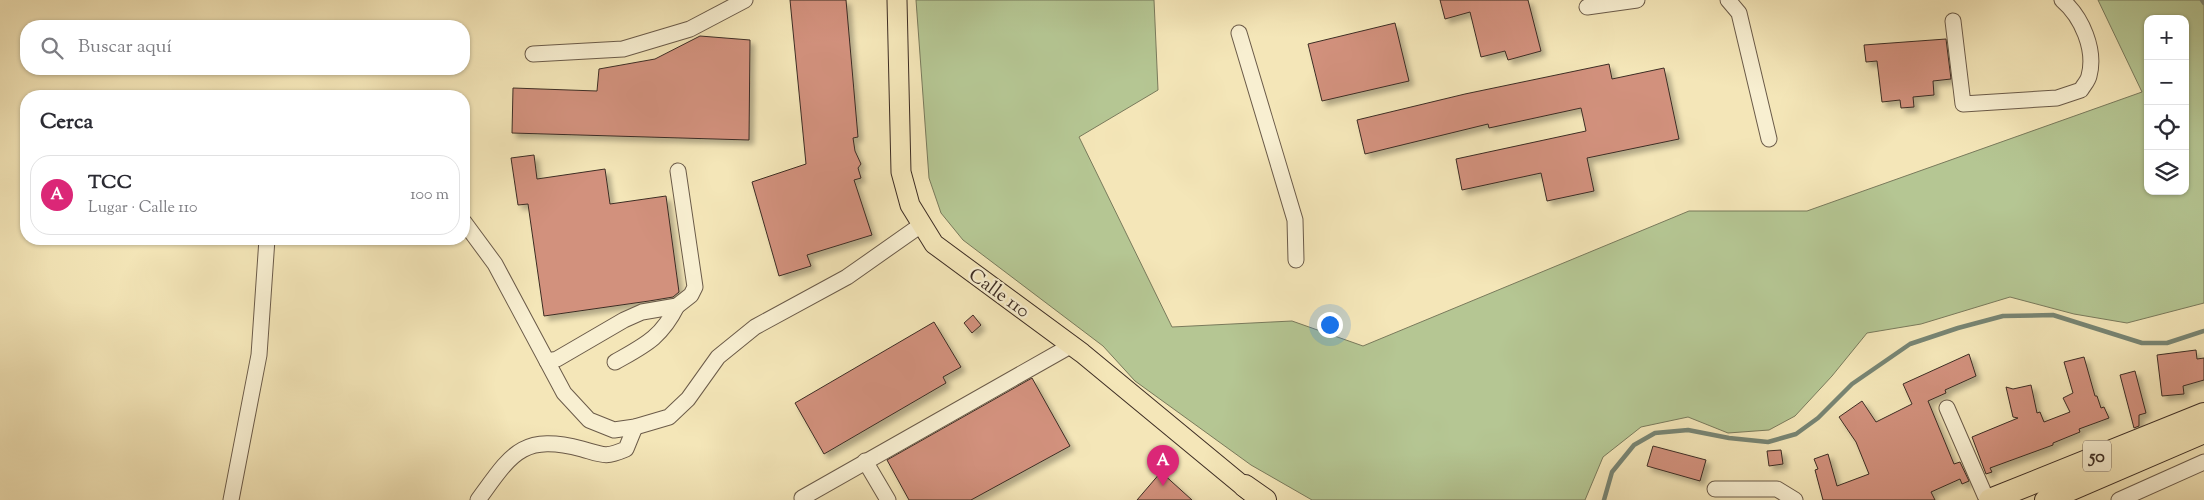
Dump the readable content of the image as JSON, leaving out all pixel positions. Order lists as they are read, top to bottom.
{
  "streets": {
    "highway": ["50"],
    "main road": ["Calle 110"]
  },
  "page": {
    "map_buttons": ["+", "−"],
    "search": "Buscar aquí",
    "heading": "Cerca",
    "list": [
      {
        "mark": "A",
        "name": "TCC",
        "note": "Lugar · Calle 110",
        "value": "100 m"
      }
    ],
    "pins": "A"
  }
}
